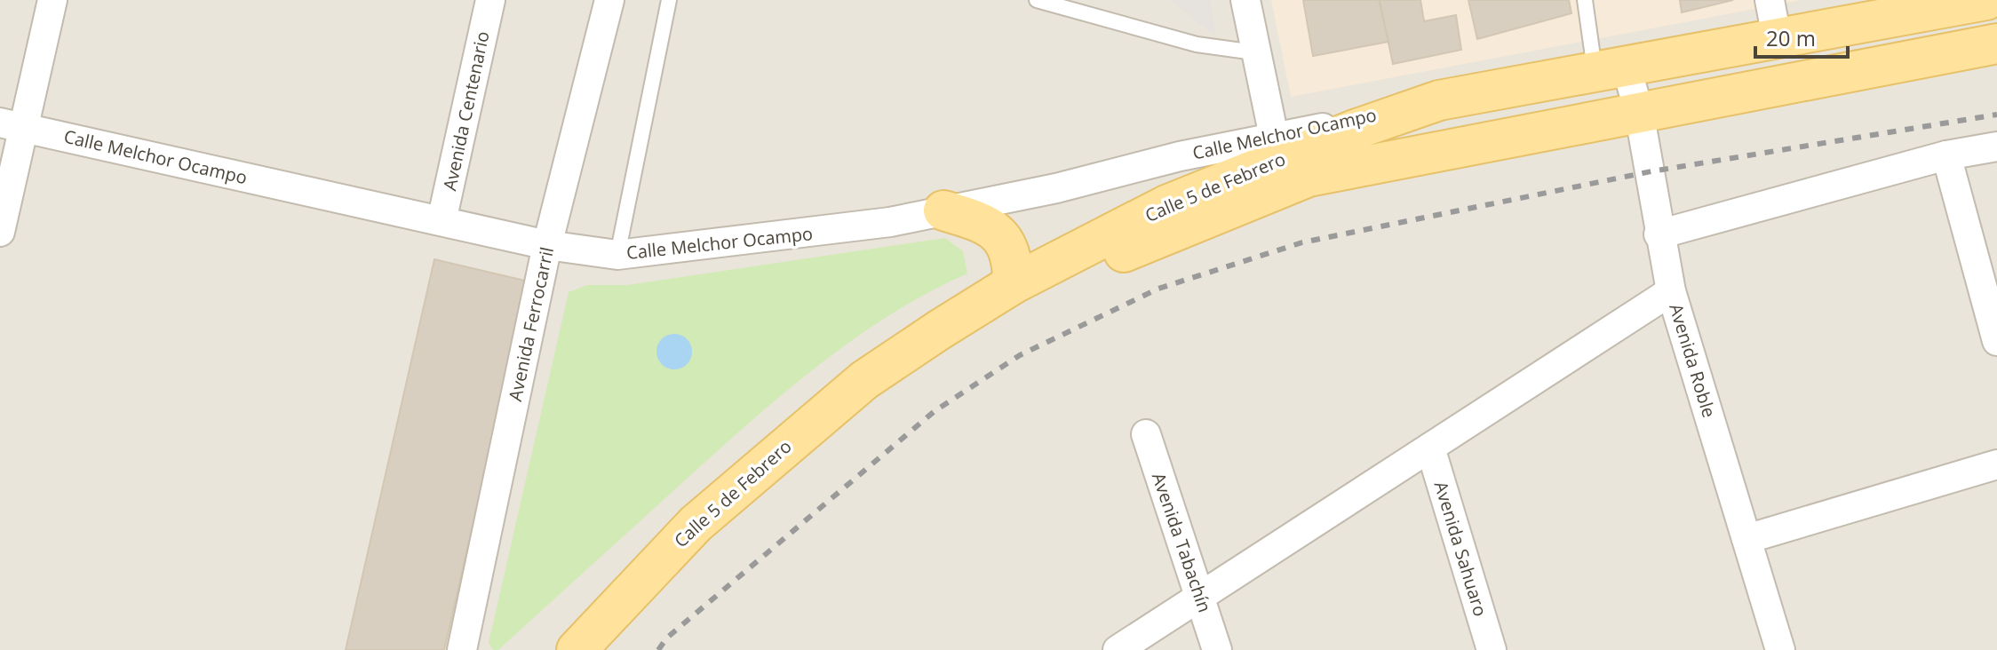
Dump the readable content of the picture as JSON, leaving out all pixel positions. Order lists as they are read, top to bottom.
{
  "streets": {
    "main road": ["Calle 5 de Febrero"],
    "street": [
      "Avenida Centenario",
      "Calle Melchor Ocampo",
      "Avenida Ferrocarril",
      "Avenida Roble",
      "Avenida Tabachín",
      "Avenida Sahuaro"
    ]
  },
  "crossings": [
    ["Avenida Centenario", "Calle Melchor Ocampo"],
    ["Calle Melchor Ocampo", "Calle 5 de Febrero"],
    ["Calle Melchor Ocampo", "Avenida Ferrocarril"],
    ["Calle 5 de Febrero", "Avenida Roble"]
  ],
  "scale_bar": "20 m"
}
